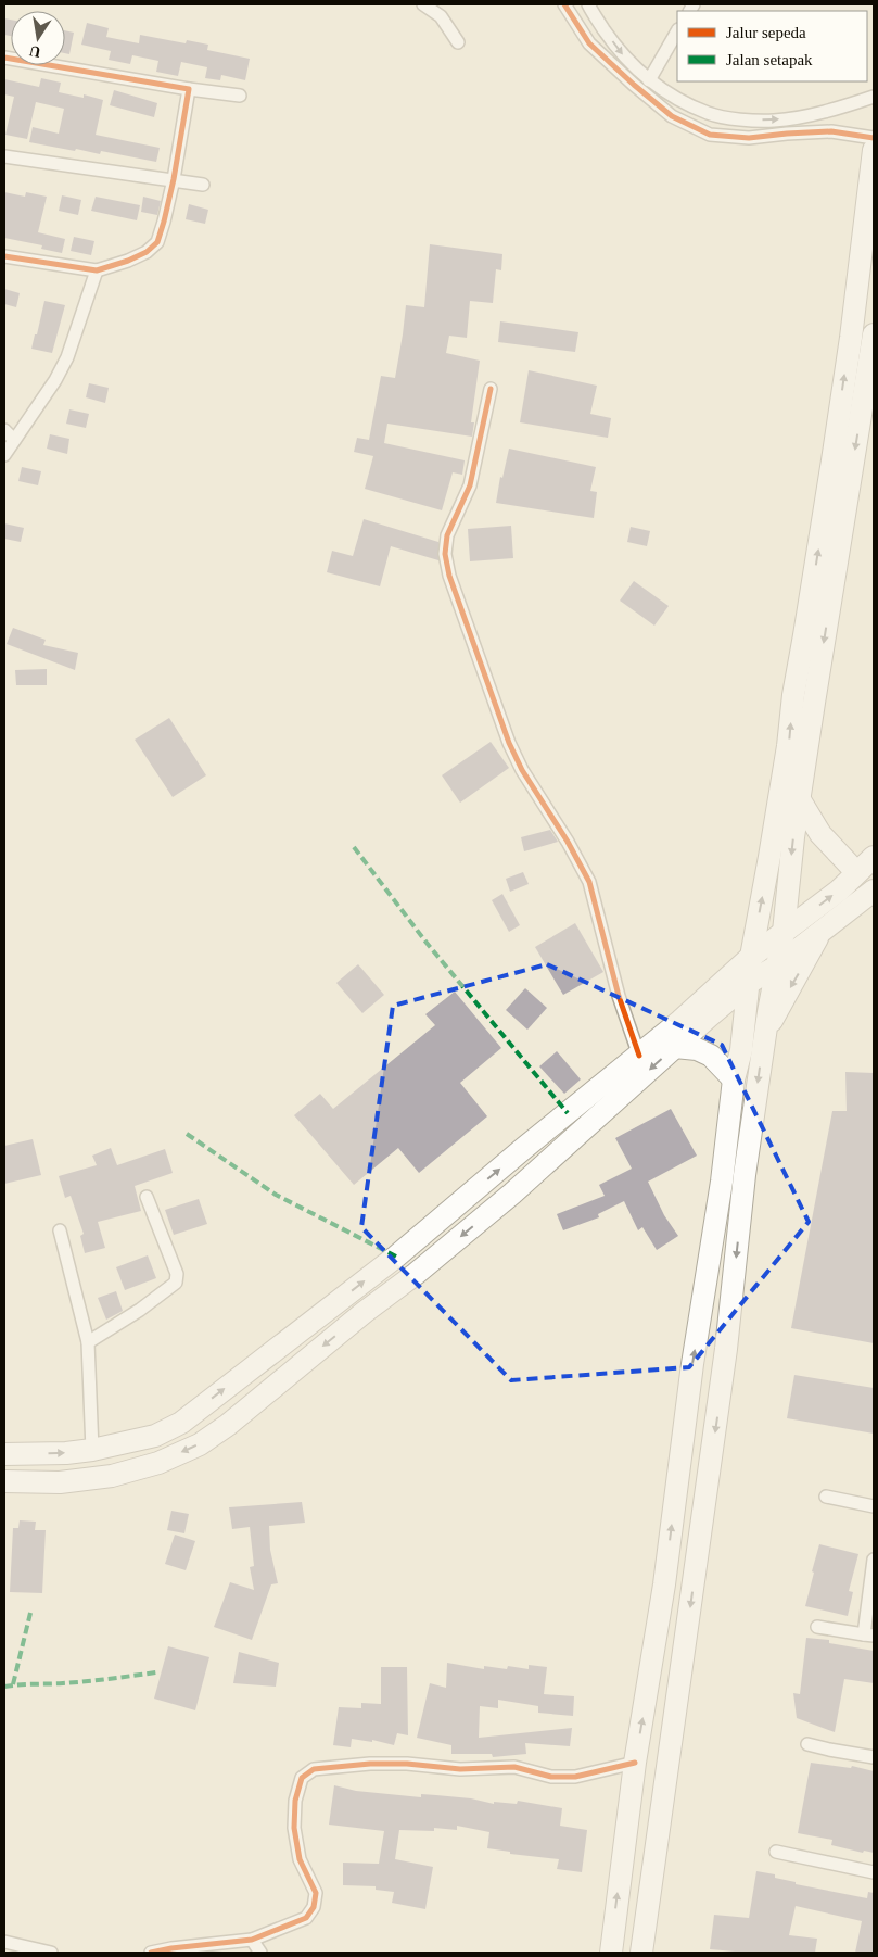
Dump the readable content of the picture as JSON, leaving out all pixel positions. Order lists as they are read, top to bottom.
{
  "legend": ["Jalur sepeda", "Jalan setapak"],
  "north": "bottom"
}
